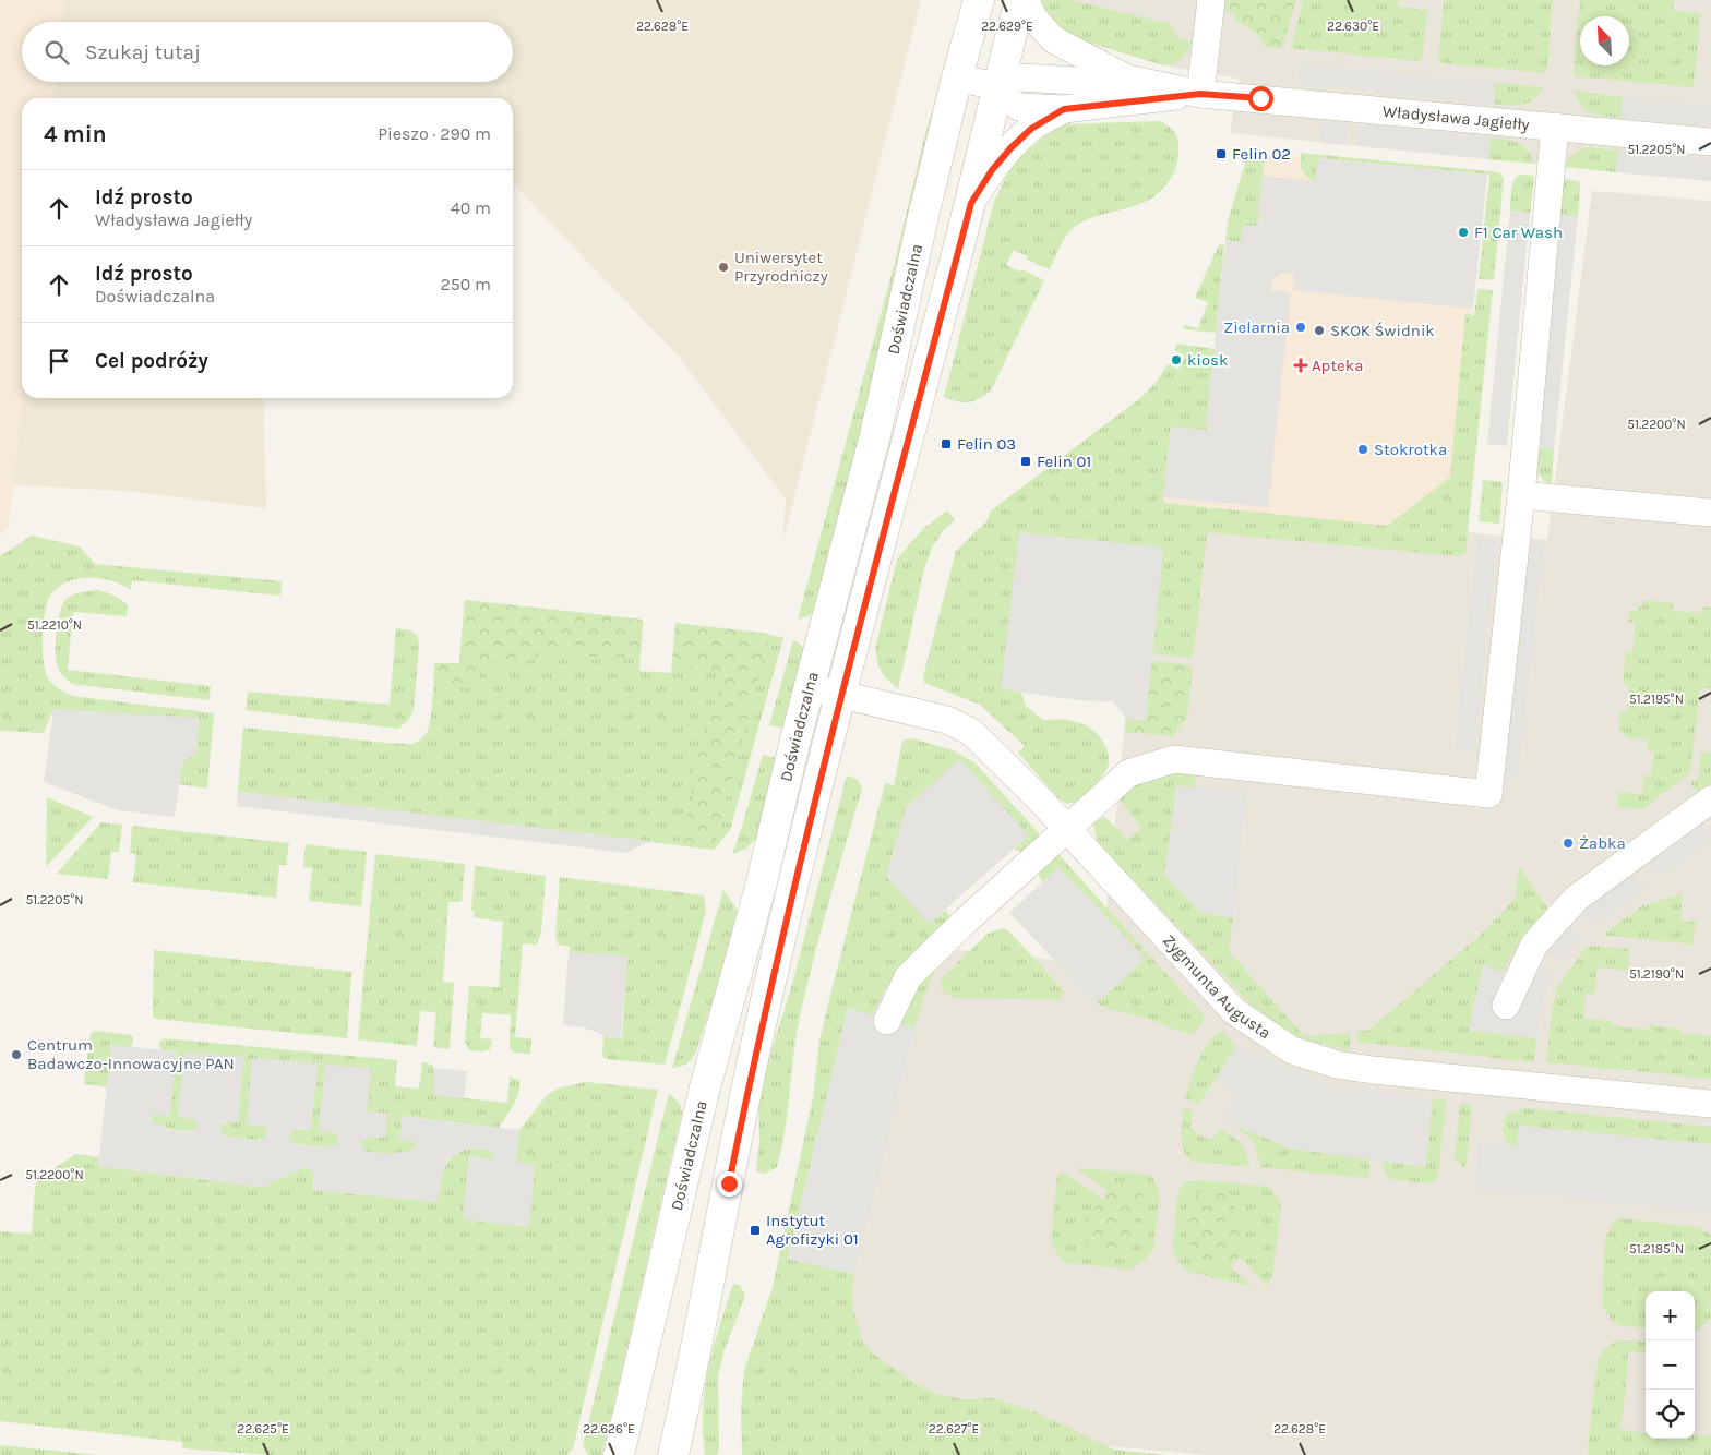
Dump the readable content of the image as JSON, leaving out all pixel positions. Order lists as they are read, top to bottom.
{
  "streets": {
    "street": ["Władysława Jagiełły", "Doświadczalna", "Zygmunta Augusta"]
  },
  "crossings": [
    ["Władysława Jagiełły", "Doświadczalna"],
    ["Doświadczalna", "Zygmunta Augusta"]
  ],
  "places": {
    "transit": [
      "Felin 02",
      "Felin 03",
      "Felin 01",
      "Instytut Agrofizyki 01"
    ],
    "other": [
      "F1 Car Wash",
      "Uniwersytet Przyrodniczy",
      "Zielarnia",
      "SKOK Świdnik",
      "kiosk",
      "Stokrotka",
      "Żabka",
      "Centrum Badawczo-Innowacyjne PAN"
    ],
    "health": ["Apteka"]
  },
  "north": "top left",
  "page": {
    "search": "Szukaj tutaj",
    "heading": ["4 min", "Pieszo · 290 m"],
    "list": [
      ["Idź prosto", "Władysława Jagiełły", "40 m"],
      ["Idź prosto", "Doświadczalna", "250 m"],
      "Cel podróży"
    ],
    "map_buttons": ["+", "−"]
  },
  "coordinates": [
    "22.628°E",
    "22.629°E",
    "22.630°E",
    "51.2205°N",
    "51.2200°N",
    "51.2210°N",
    "51.2195°N",
    "51.2190°N",
    "51.2185°N",
    "22.625°E",
    "22.626°E",
    "22.627°E"
  ]
}
